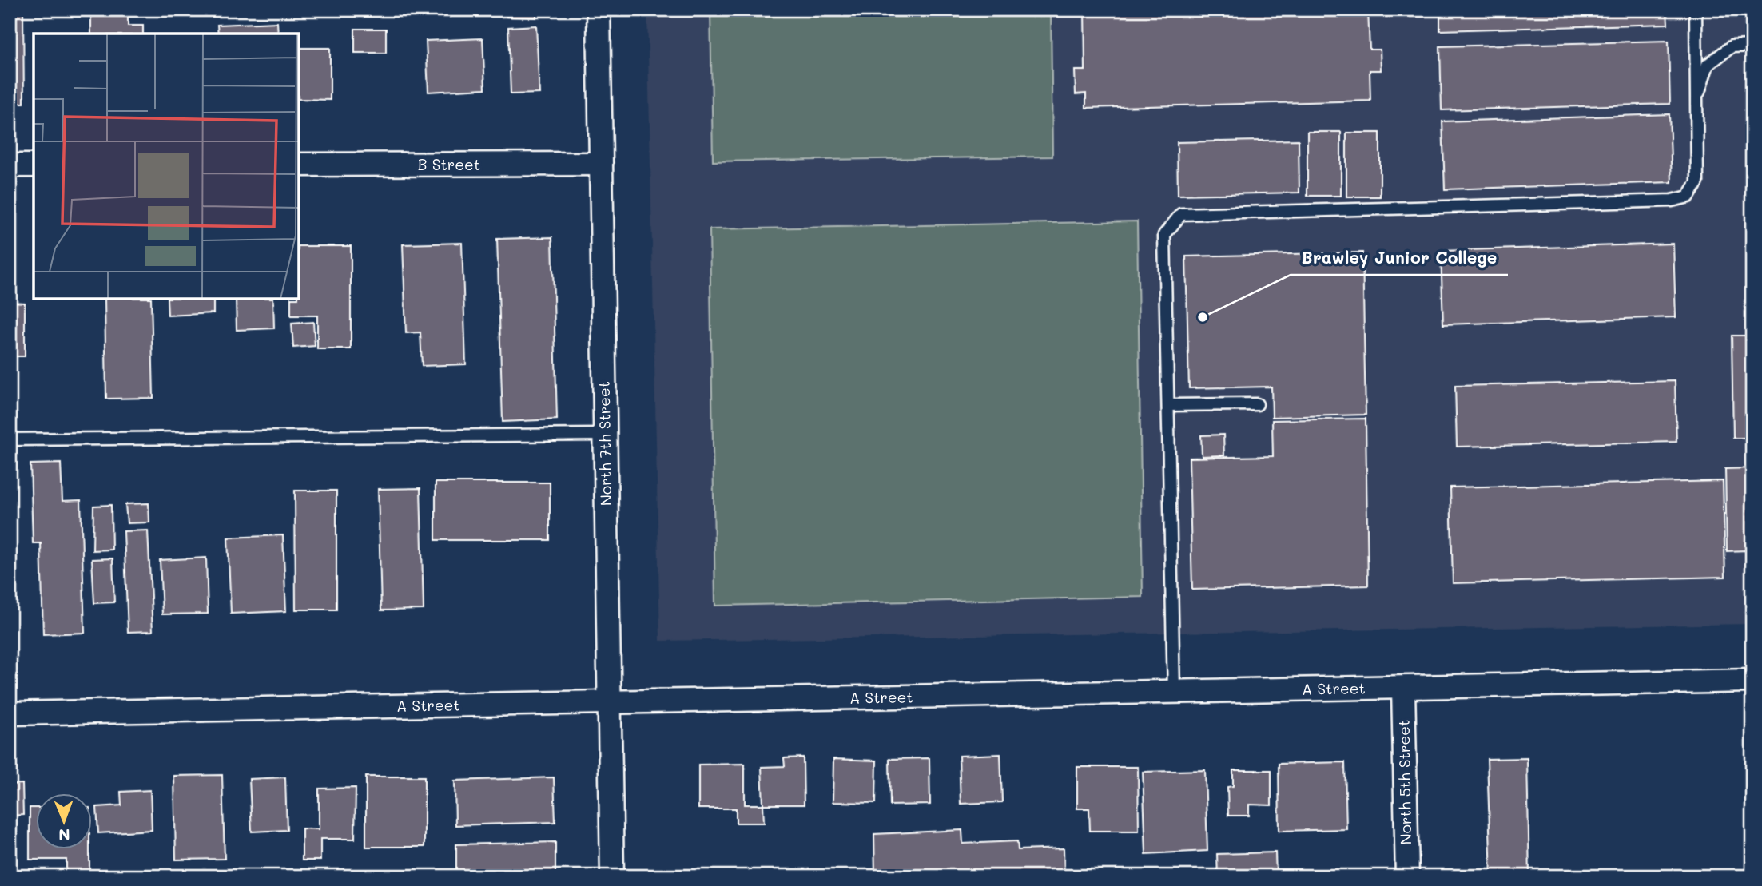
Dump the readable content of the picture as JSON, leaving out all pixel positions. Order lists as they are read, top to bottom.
{
  "streets": {
    "street": [
      "B Street",
      "North 7th Street",
      "A Street",
      "North 5th Street"
    ]
  },
  "crossings": [
    ["B Street", "North 7th Street"],
    ["North 7th Street", "A Street"],
    ["A Street", "North 5th Street"]
  ],
  "places": ["Brawley Junior College"],
  "north": "bottom"
}
